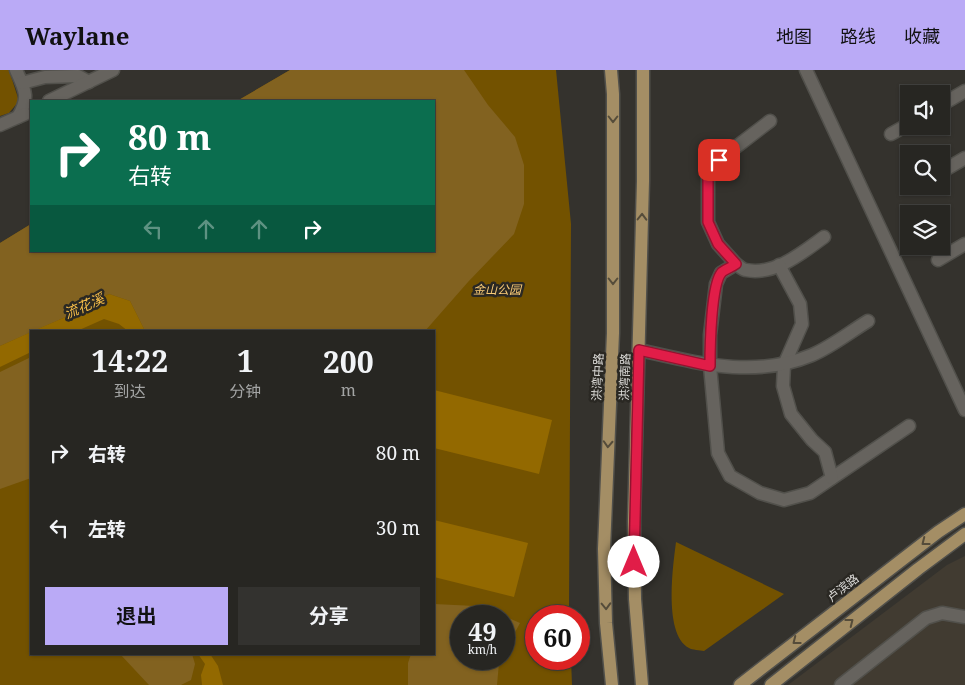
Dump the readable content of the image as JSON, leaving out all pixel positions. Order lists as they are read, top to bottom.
{
  "streets": {
    "main road": ["洪湾中路", "洪湾南路", "卢滨路"]
  },
  "one_way": ["洪湾中路", "洪湾南路"],
  "water": ["流花溪"],
  "parks": ["金山公园"],
  "page": {
    "header": "Waylane",
    "nav": ["地图", "路线", "收藏"],
    "turn": ["80 m", "右转"],
    "eta": [
      "14:22",
      "到达",
      "1",
      "分钟",
      "200",
      "m"
    ],
    "list": [
      {
        "name": "右转",
        "value": "80 m"
      },
      {
        "name": "左转",
        "value": "30 m"
      }
    ],
    "buttons": ["退出", "分享"],
    "speed": "49 km/h",
    "limit": "60"
  }
}
